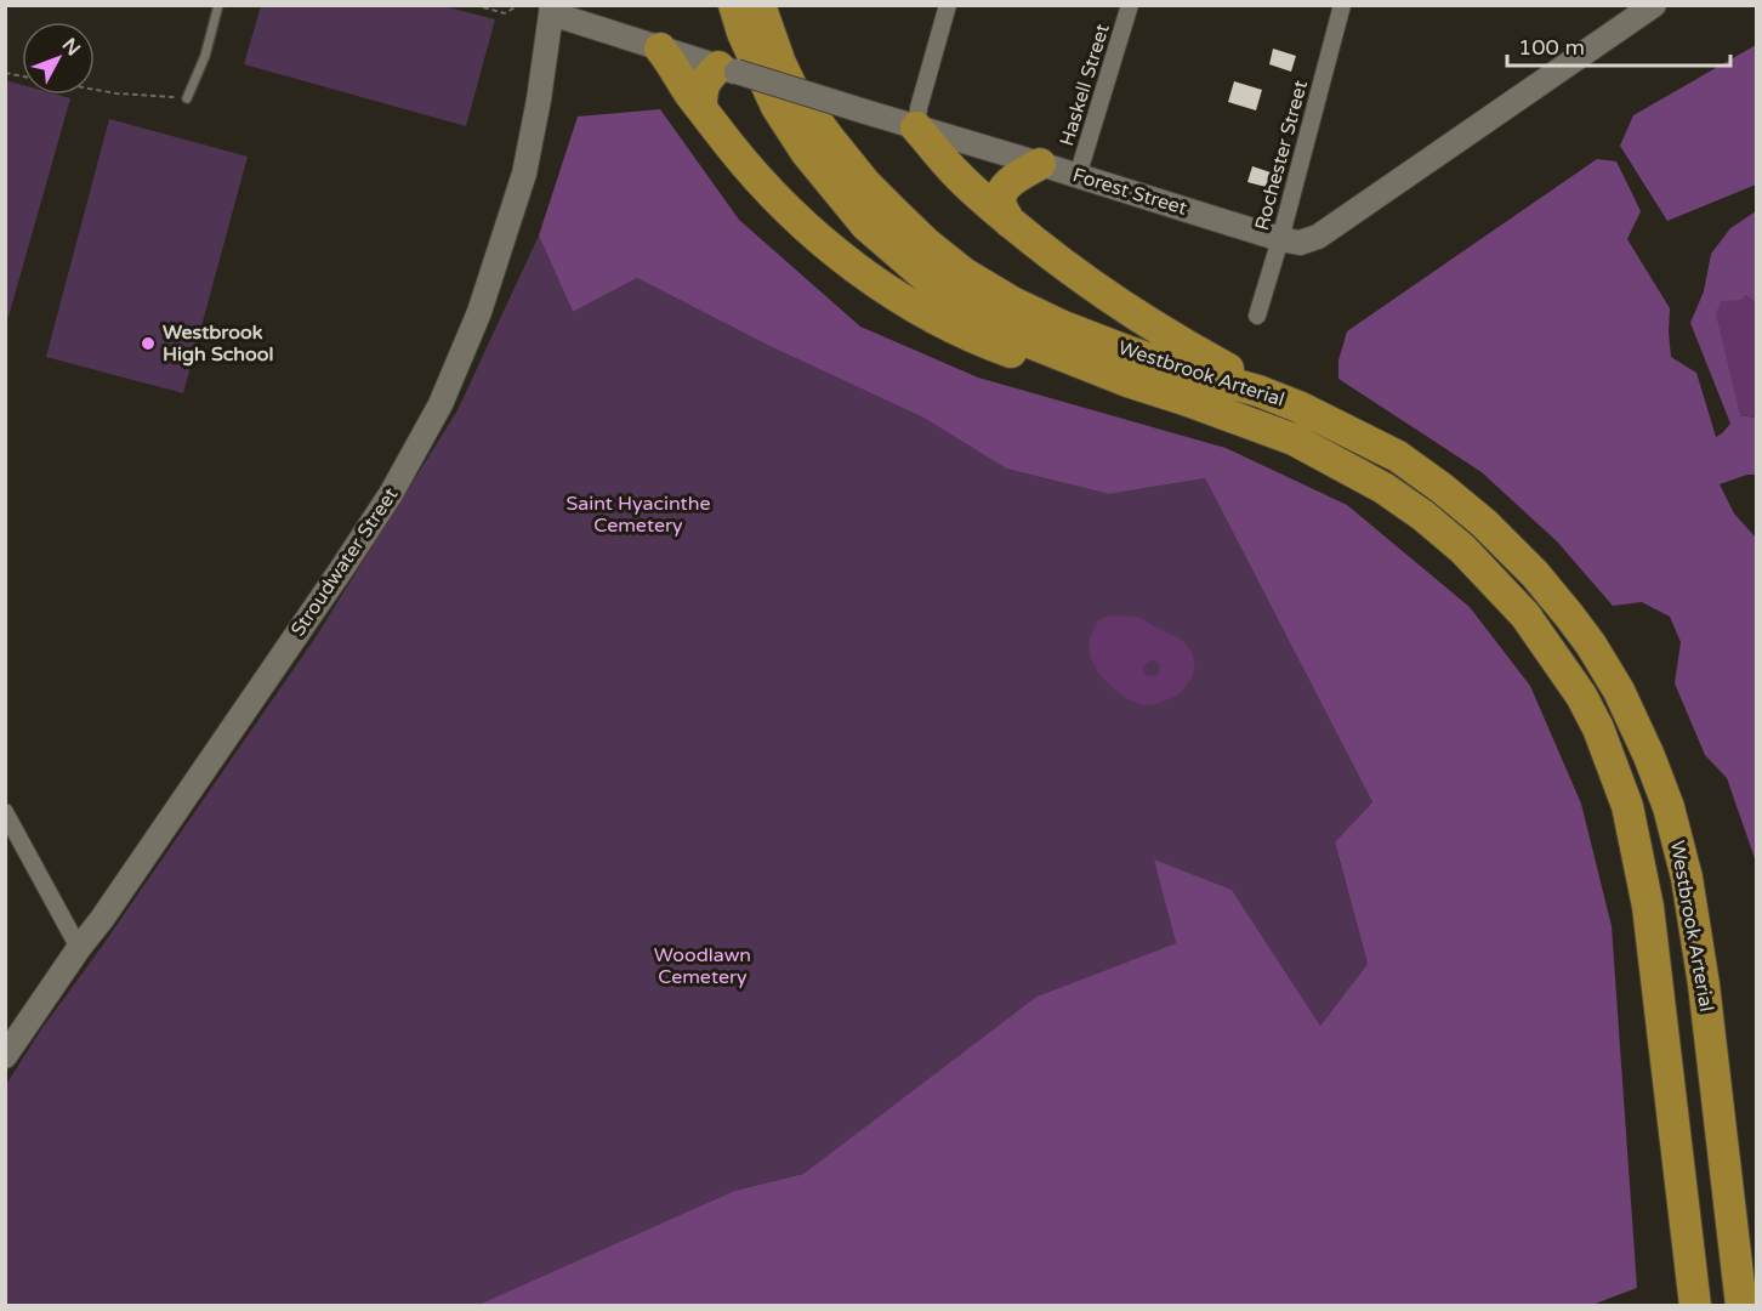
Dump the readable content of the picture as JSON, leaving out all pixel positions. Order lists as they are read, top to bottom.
{
  "streets": {
    "highway": ["Westbrook Arterial"],
    "street": [
      "Haskell Street",
      "Rochester Street",
      "Forest Street",
      "Stroudwater Street"
    ]
  },
  "crossings": [
    ["Haskell Street", "Forest Street"],
    ["Rochester Street", "Forest Street"],
    ["Forest Street", "Stroudwater Street"]
  ],
  "parks": ["Saint Hyacinthe Cemetery", "Woodlawn Cemetery"],
  "places": ["Westbrook High School"],
  "scale_bar": "100 m",
  "north": "top right"
}
